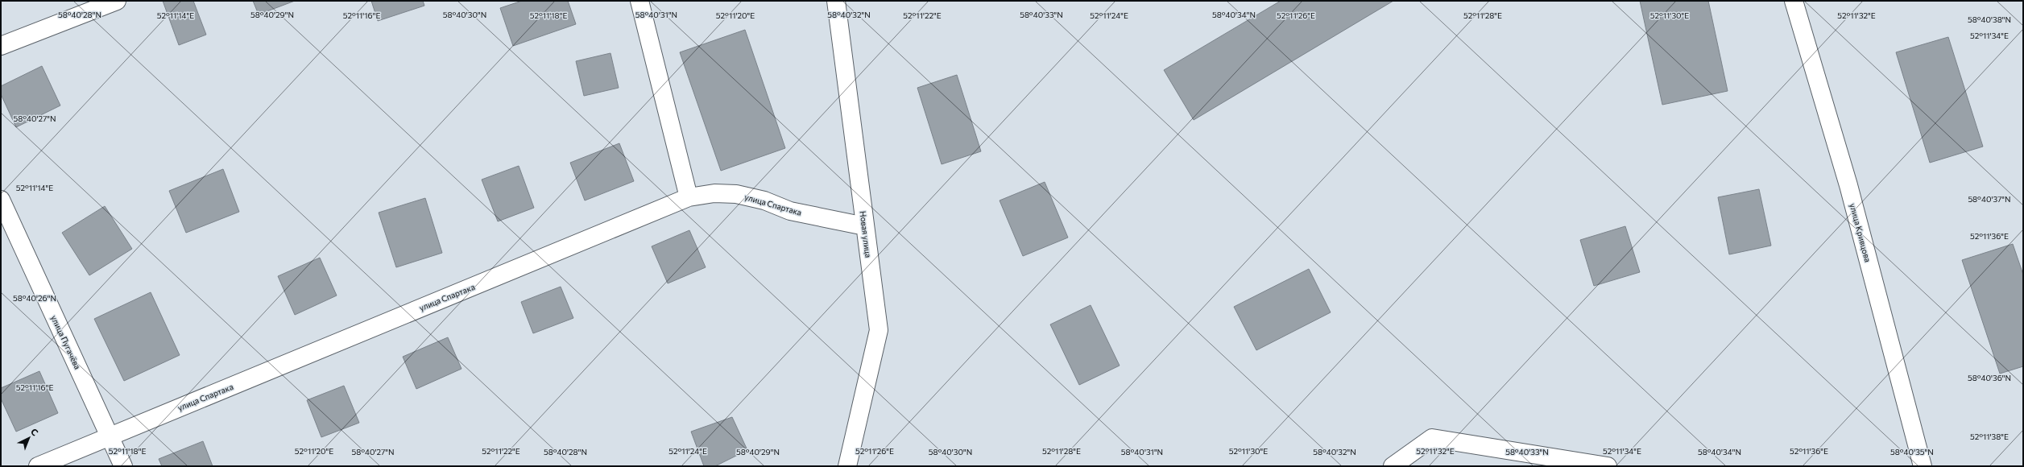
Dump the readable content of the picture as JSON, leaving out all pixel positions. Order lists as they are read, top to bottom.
{
  "streets": {
    "street": [
      "улица Спартака",
      "улица Кривцова",
      "Новая улица",
      "улица Пугачёва"
    ]
  },
  "crossings": [
    ["улица Спартака", "Новая улица"],
    ["улица Спартака", "улица Пугачёва"]
  ],
  "north": "top right",
  "coordinates": [
    "58°40'28\"N",
    "58°40'29\"N",
    "58°40'30\"N",
    "58°40'31\"N",
    "58°40'32\"N",
    "58°40'33\"N",
    "58°40'34\"N",
    "52°11'14\"E",
    "52°11'16\"E",
    "52°11'18\"E",
    "52°11'20\"E",
    "52°11'22\"E",
    "52°11'24\"E",
    "52°11'26\"E",
    "52°11'28\"E",
    "52°11'30\"E",
    "52°11'32\"E",
    "58°40'38\"N",
    "52°11'34\"E",
    "58°40'27\"N",
    "58°40'37\"N",
    "52°11'36\"E",
    "58°40'26\"N",
    "58°40'36\"N",
    "52°11'38\"E",
    "58°40'35\"N"
  ]
}
